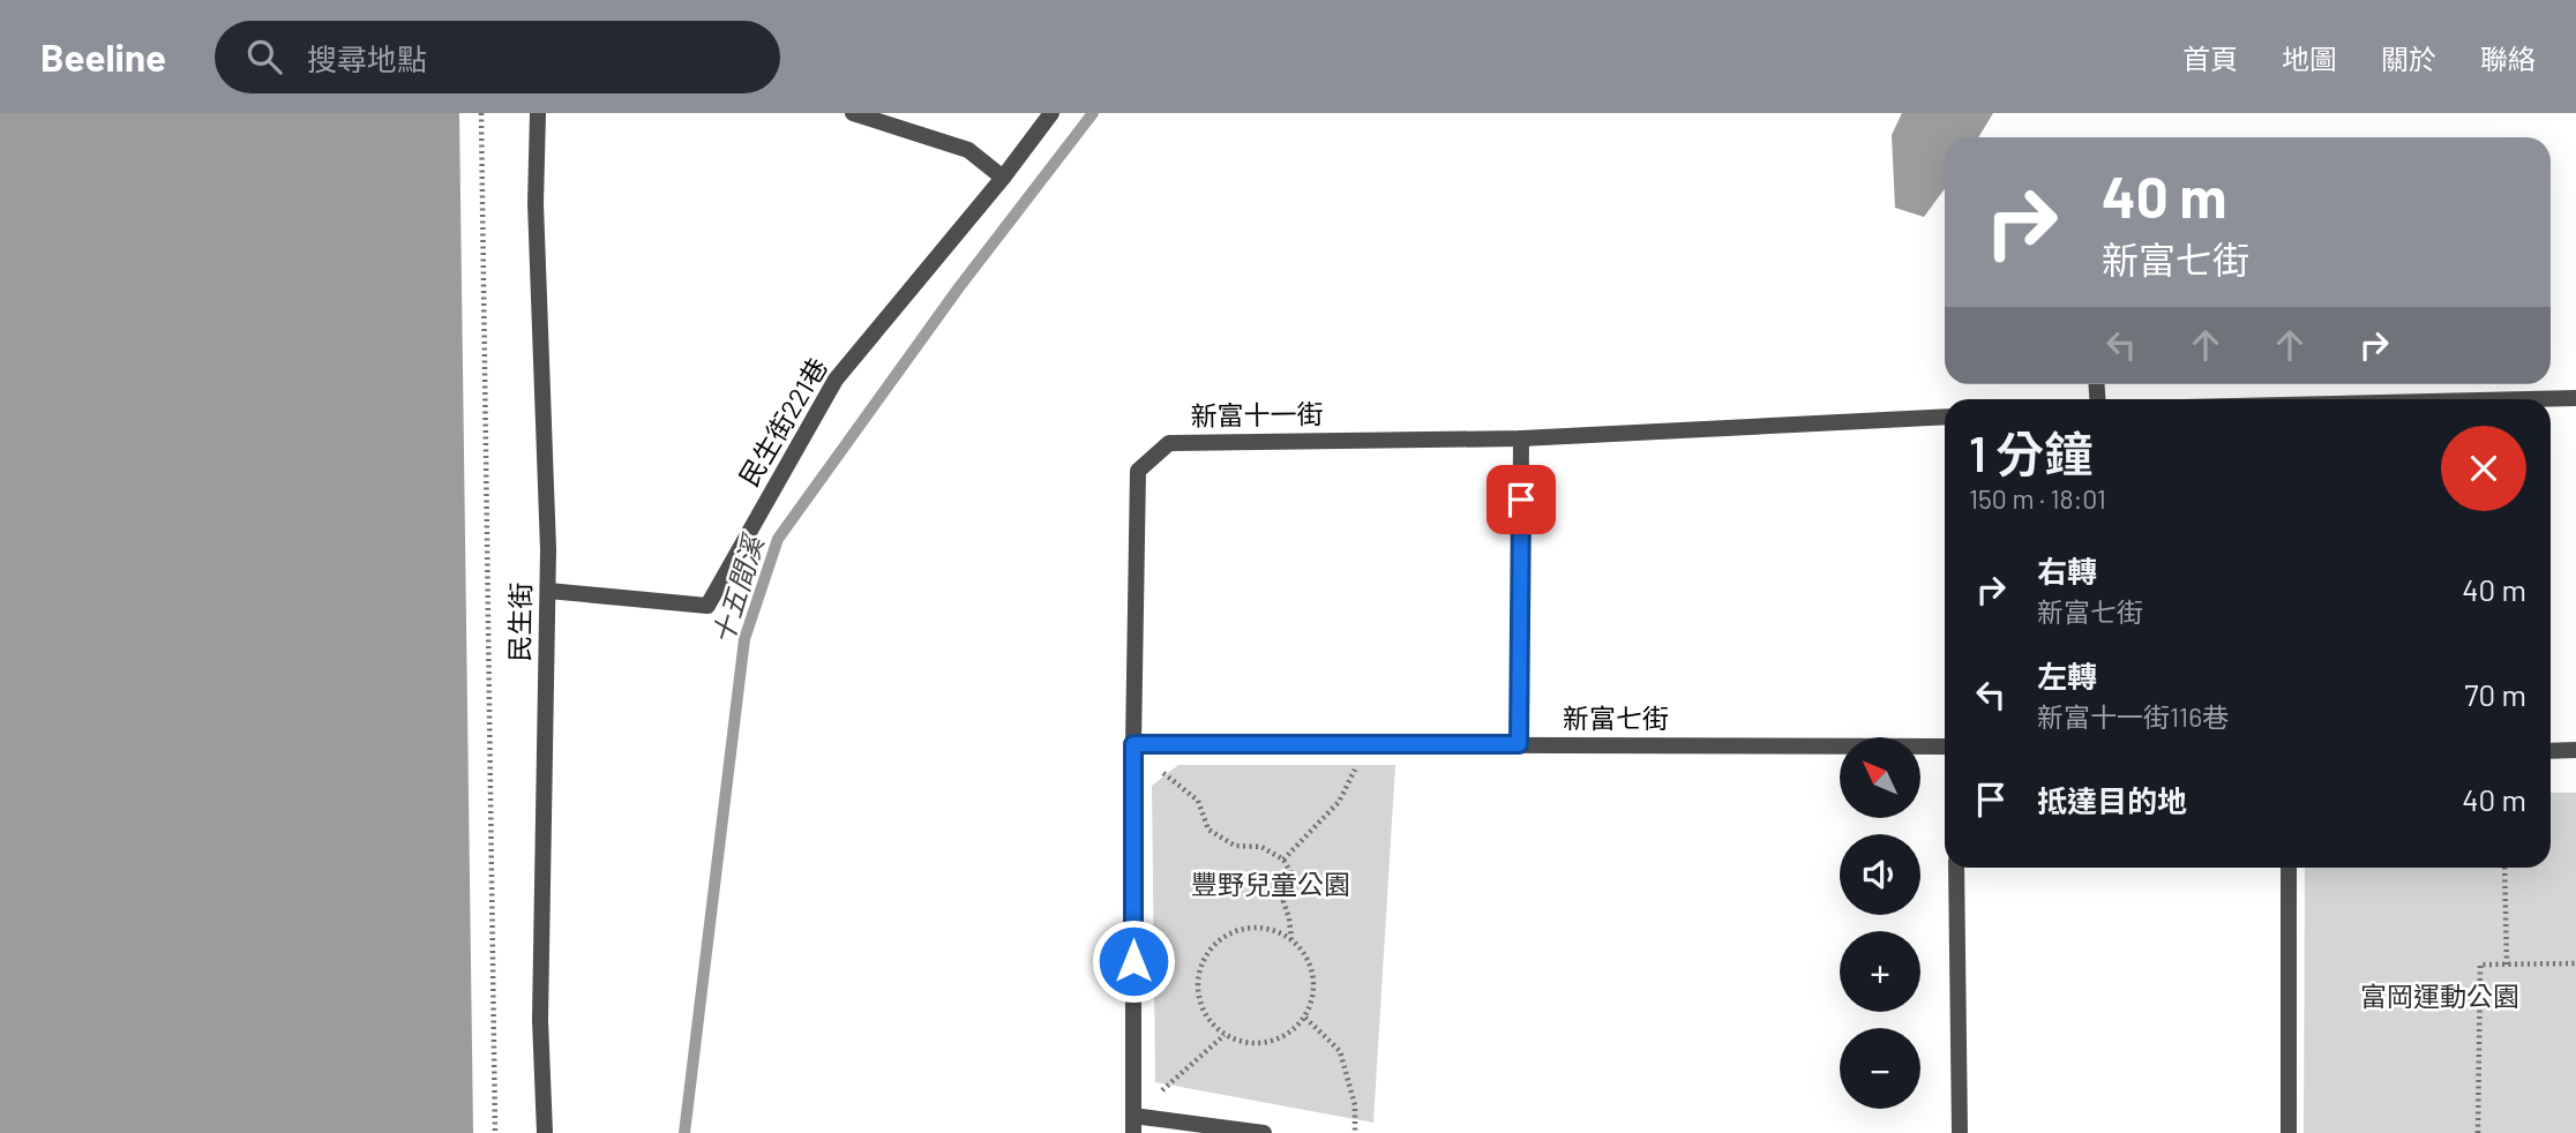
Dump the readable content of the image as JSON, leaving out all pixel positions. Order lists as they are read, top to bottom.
{
  "streets": {
    "street": [
      "新富十一街",
      "民生街221巷",
      "民生街",
      "新富七街"
    ]
  },
  "crossings": [
    ["新富十一街", "新富七街"],
    ["民生街221巷", "民生街"]
  ],
  "water": ["十五間溪"],
  "parks": ["豐野兒童公園", "富岡運動公園"],
  "north": "top left",
  "page": {
    "header": "Beeline",
    "search": "搜尋地點",
    "nav": [
      "首頁",
      "地圖",
      "關於",
      "聯絡"
    ],
    "turn": ["40 m", "新富七街"],
    "heading": ["1 分鐘", "150 m · 18:01"],
    "list": [
      {
        "name": "右轉",
        "note": "新富七街",
        "value": "40 m"
      },
      {
        "name": "左轉",
        "note": "新富十一街116巷",
        "value": "70 m"
      },
      {
        "name": "抵達目的地",
        "value": "40 m"
      }
    ],
    "map_buttons": ["+", "−"]
  }
}
